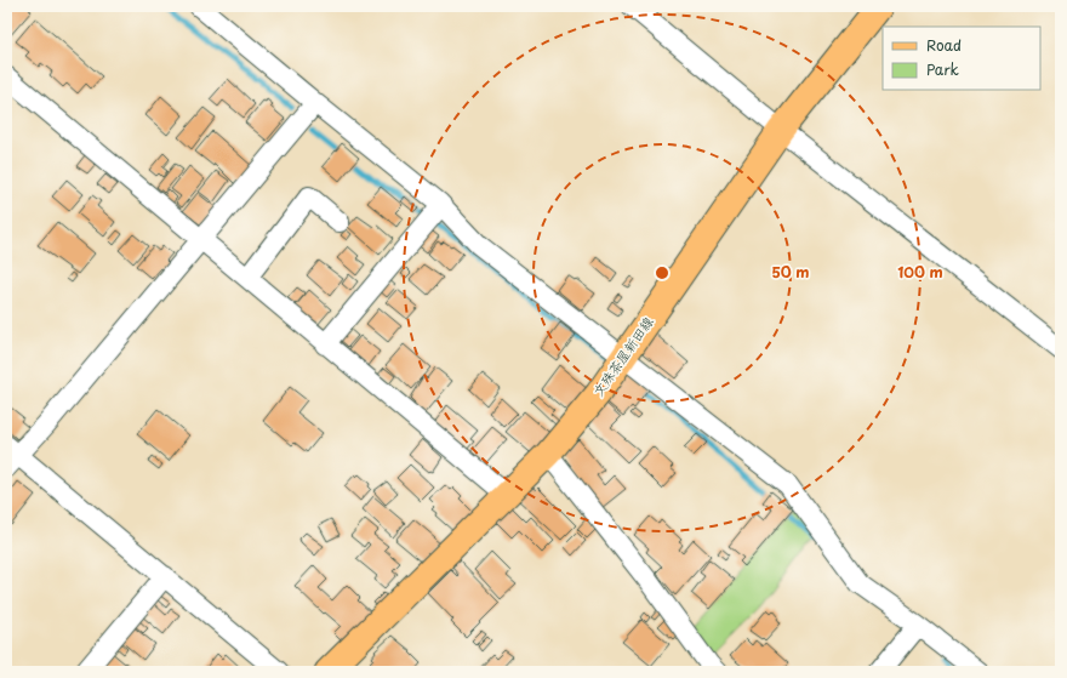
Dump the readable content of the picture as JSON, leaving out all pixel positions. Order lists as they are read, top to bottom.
{
  "streets": {
    "main road": ["文殊茶屋新田線"]
  },
  "legend": ["Road", "Park"],
  "rings": ["50 m", "100 m"]
}
